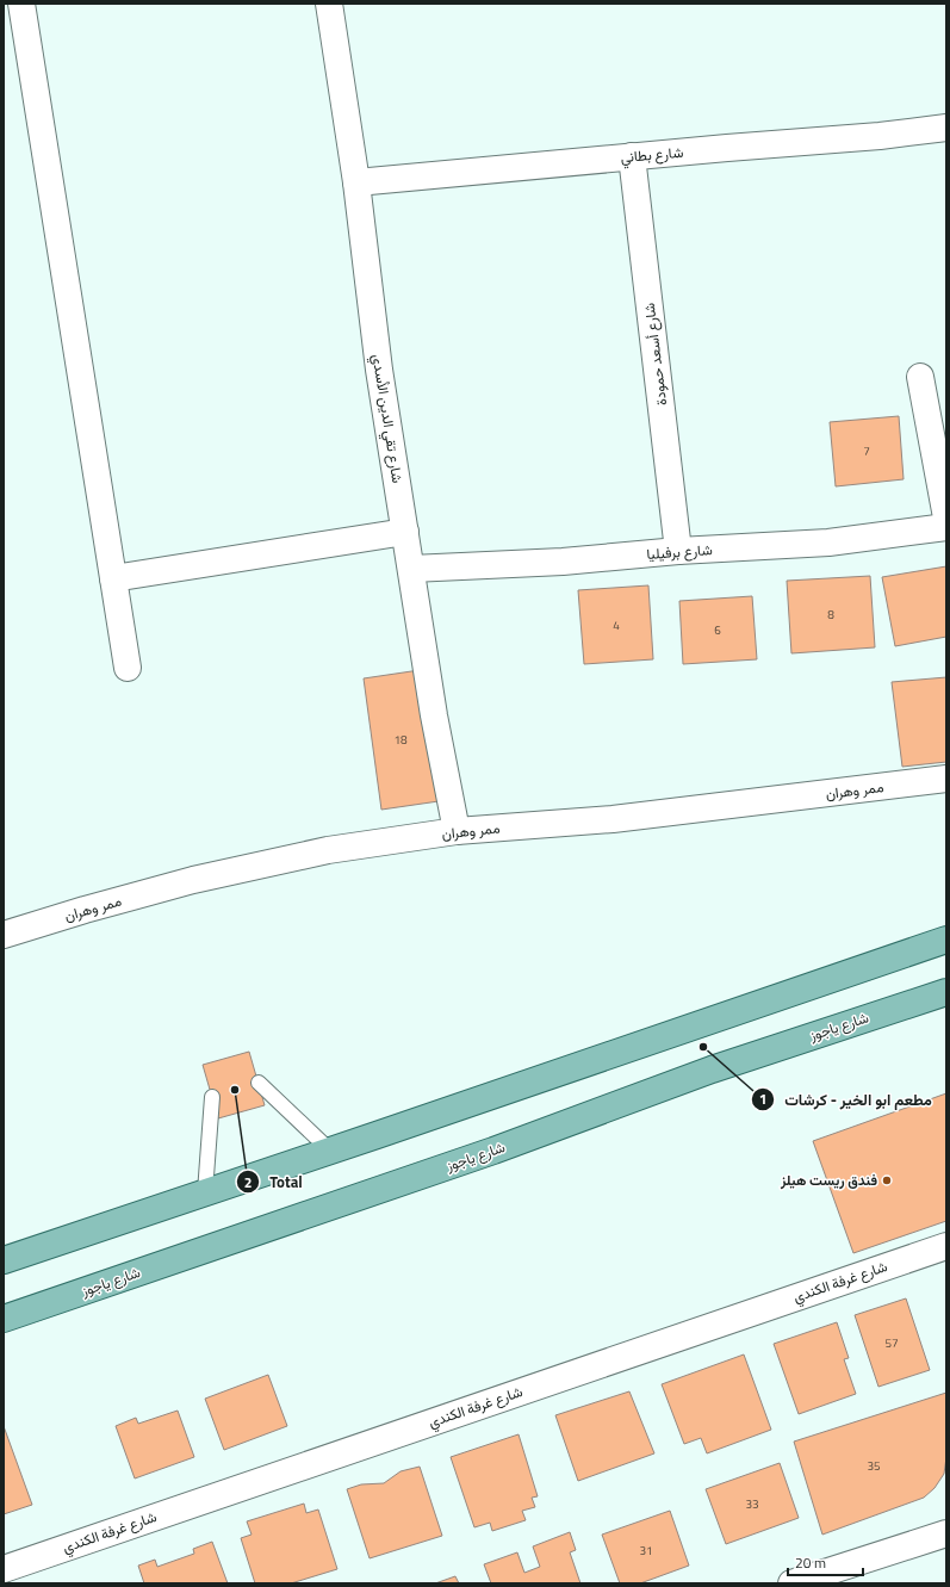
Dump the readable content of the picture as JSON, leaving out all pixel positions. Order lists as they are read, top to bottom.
{
  "streets": {
    "main road": ["شارع ياجوز"],
    "street": [
      "شارع بطاني",
      "شارع أسعد حمودة",
      "شارع تقي الدين الأسدي",
      "شارع برفيليا",
      "ممر وهران",
      "شارع غرفة الكندي"
    ]
  },
  "crossings": [
    ["شارع بطاني", "شارع أسعد حمودة"],
    ["شارع بطاني", "شارع تقي الدين الأسدي"],
    ["شارع أسعد حمودة", "شارع برفيليا"],
    ["شارع تقي الدين الأسدي", "شارع برفيليا"],
    ["شارع تقي الدين الأسدي", "ممر وهران"]
  ],
  "places": ["مطعم ابو الخير - كرشات", "Total", "فندق ريست هيلز"],
  "house_numbers": [
    "7",
    "8",
    "4",
    "6",
    "18",
    "57",
    "35",
    "33",
    "31"
  ],
  "scale_bar": "20 m"
}
